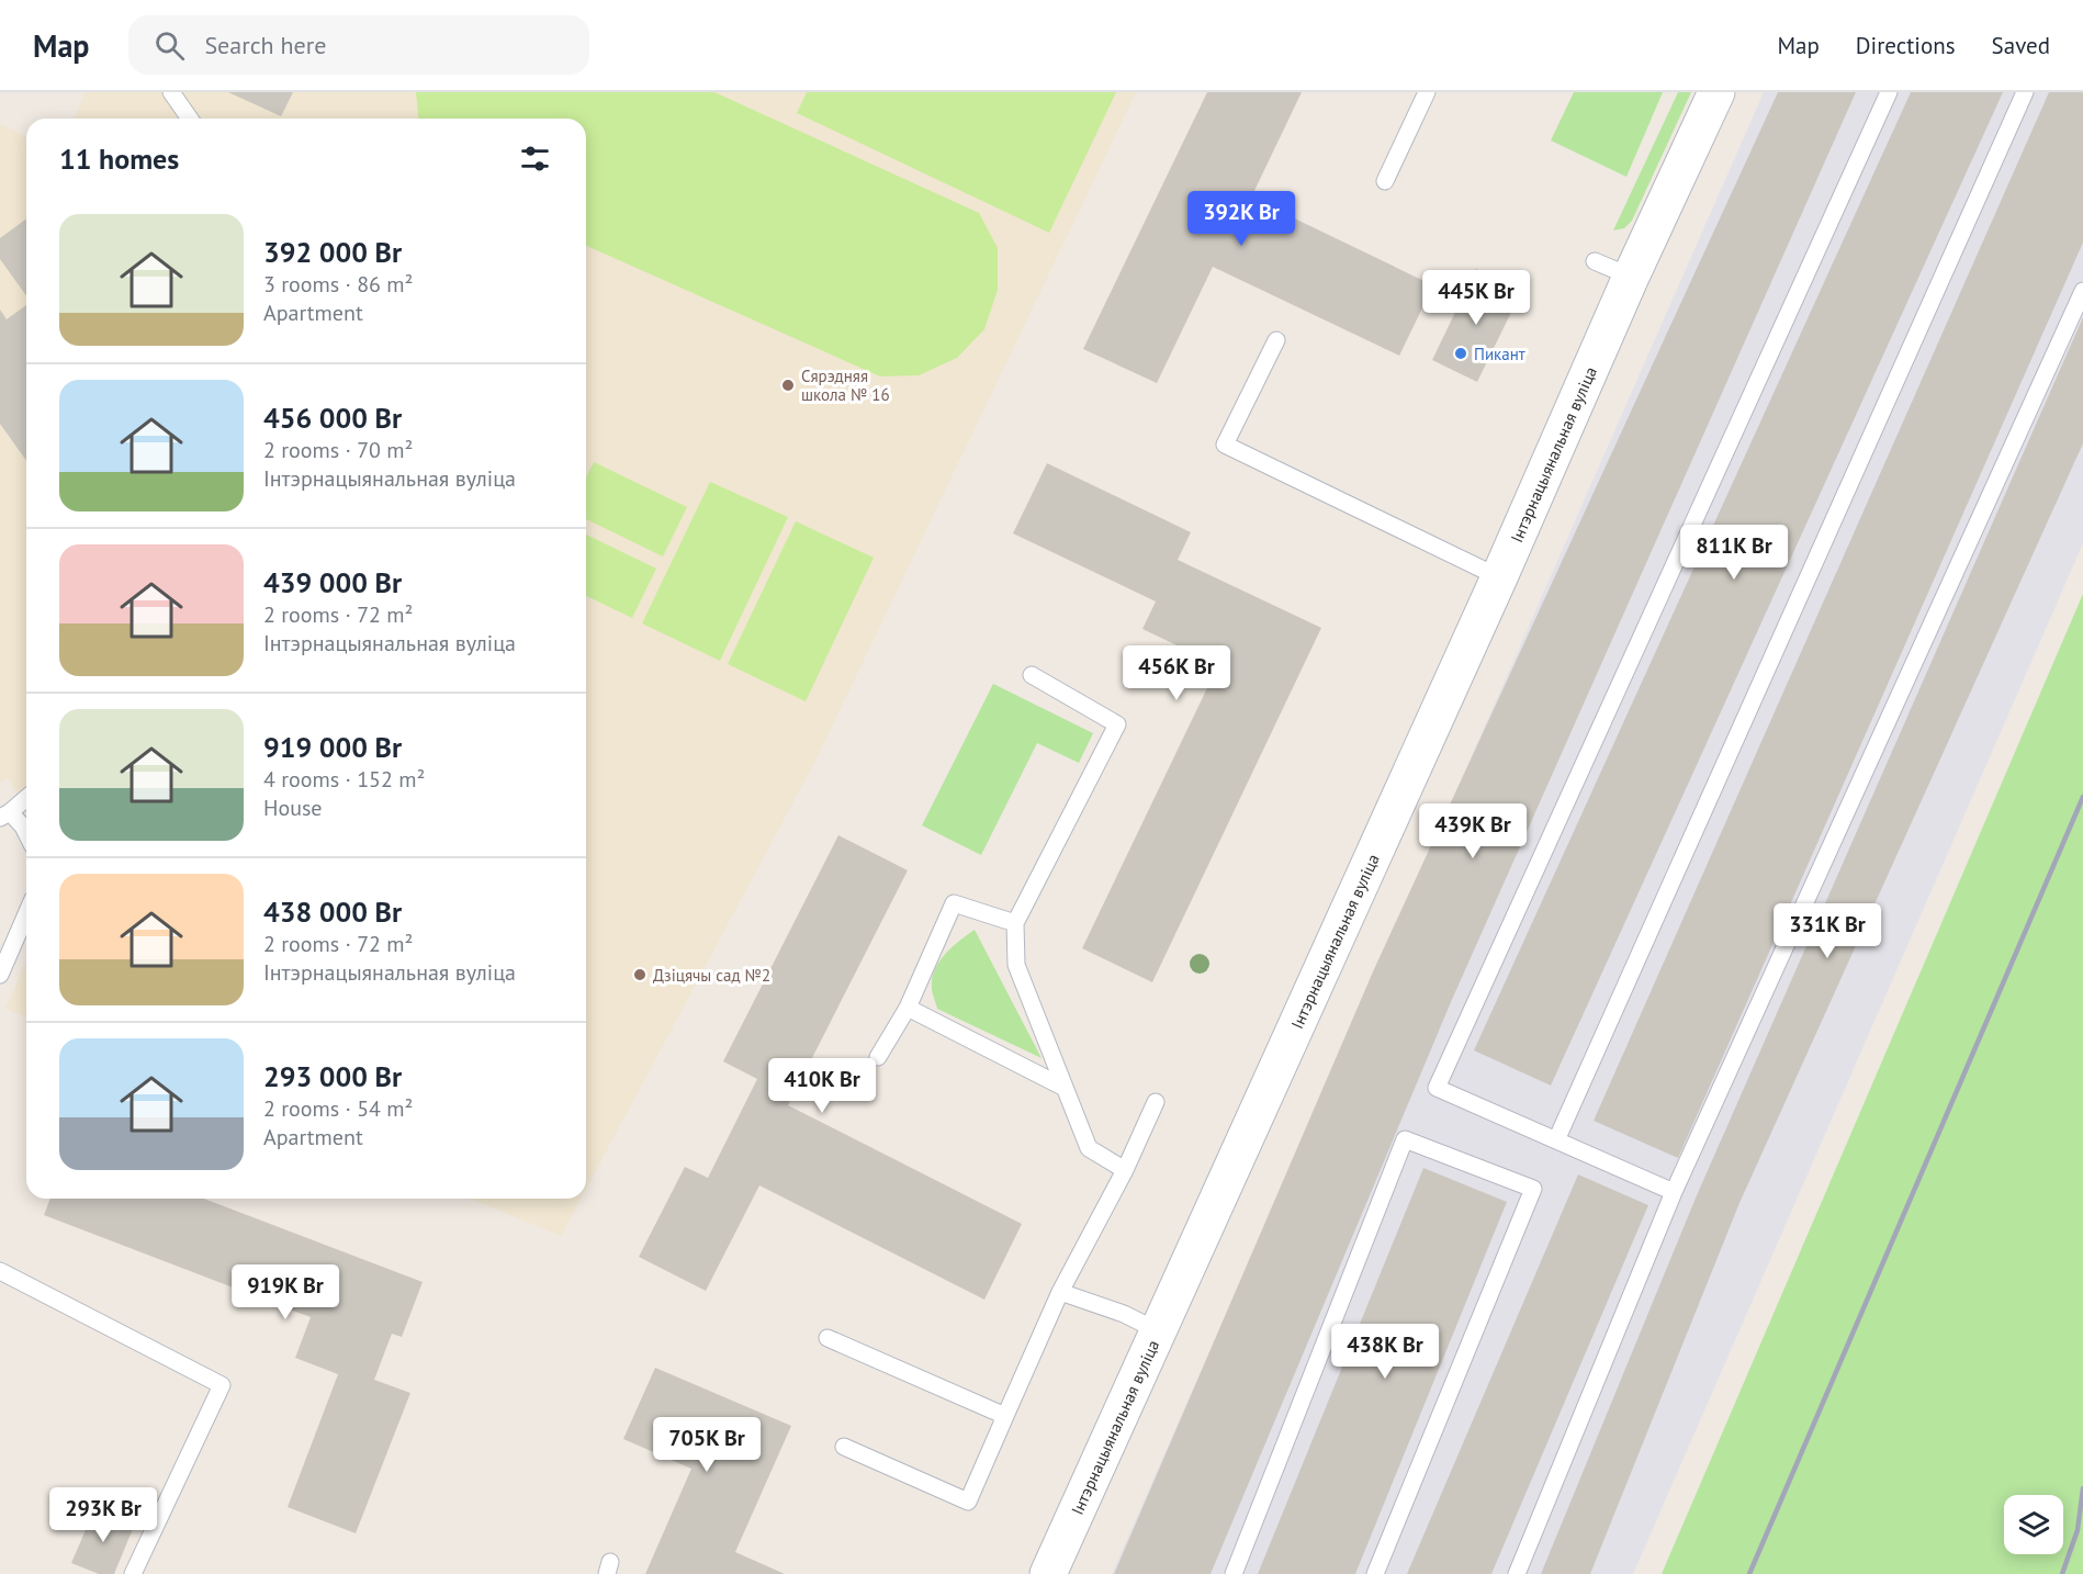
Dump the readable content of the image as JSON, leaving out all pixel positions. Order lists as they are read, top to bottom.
{
  "streets": {
    "street": ["Інтэрнацыянальная вуліца"]
  },
  "places": ["Пикант", "Сярэдняя школа № 16", "Дзіцячы сад №2"],
  "page": {
    "header": "Map",
    "search": "Search here",
    "nav": ["Map", "Directions", "Saved"],
    "heading": "11 homes",
    "price": [
      "392K Br",
      "445K Br",
      "811K Br",
      "456K Br",
      "439K Br",
      "331K Br",
      "410K Br",
      "919K Br",
      "438K Br",
      "705K Br",
      "293K Br"
    ],
    "list": [
      {
        "name": "392 000 Br",
        "note": "3 rooms · 86 m² · Apartment"
      },
      {
        "name": "456 000 Br",
        "note": "2 rooms · 70 m² · Інтэрнацыянальная вуліца"
      },
      {
        "name": "439 000 Br",
        "note": "2 rooms · 72 m² · Інтэрнацыянальная вуліца"
      },
      {
        "name": "919 000 Br",
        "note": "4 rooms · 152 m² · House"
      },
      {
        "name": "438 000 Br",
        "note": "2 rooms · 72 m² · Інтэрнацыянальная вуліца"
      },
      {
        "name": "293 000 Br",
        "note": "2 rooms · 54 m² · Apartment"
      }
    ]
  }
}
